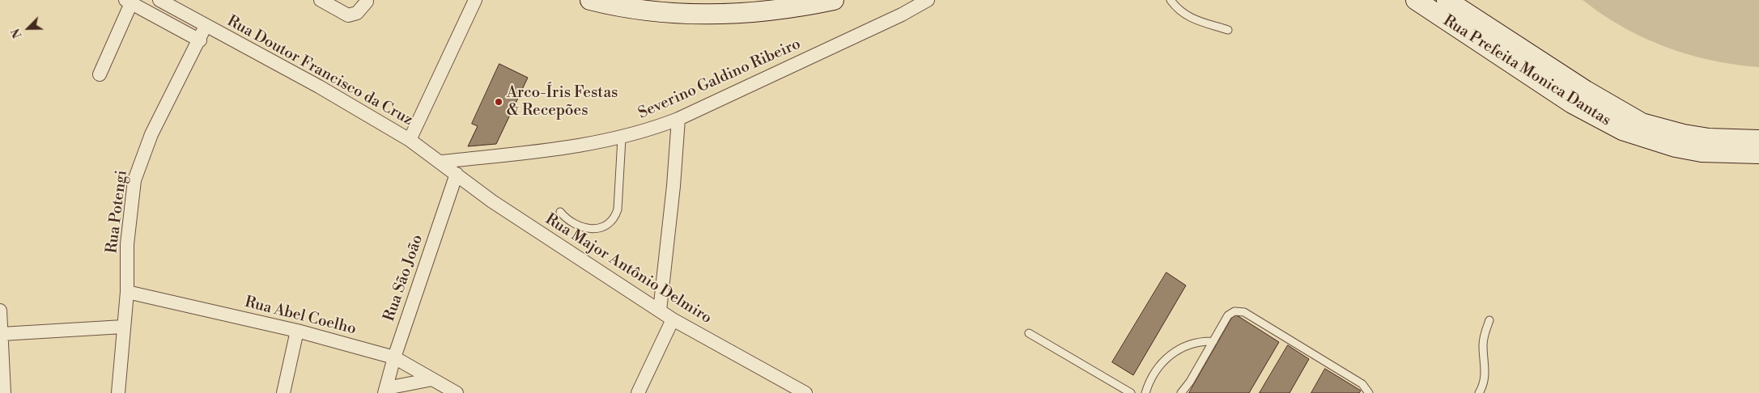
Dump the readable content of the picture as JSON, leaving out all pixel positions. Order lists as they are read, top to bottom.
{
  "streets": {
    "main road": ["Rua Prefeita Monica Dantas"],
    "street": [
      "Rua Doutor Francisco da Cruz",
      "Severino Galdino Ribeiro",
      "Rua Potengi",
      "Rua Major Antônio Delmiro",
      "Rua São João",
      "Rua Abel Coelho"
    ]
  },
  "crossings": [
    ["Rua Doutor Francisco da Cruz", "Severino Galdino Ribeiro"],
    ["Rua Doutor Francisco da Cruz", "Rua Potengi"],
    ["Rua Doutor Francisco da Cruz", "Rua Major Antônio Delmiro"],
    ["Severino Galdino Ribeiro", "Rua Major Antônio Delmiro"],
    ["Rua Potengi", "Rua Abel Coelho"],
    ["Rua Major Antônio Delmiro", "Rua São João"],
    ["Rua São João", "Rua Abel Coelho"]
  ],
  "places": ["Arco-Íris Festas & Recepões"],
  "north": "bottom left"
}
